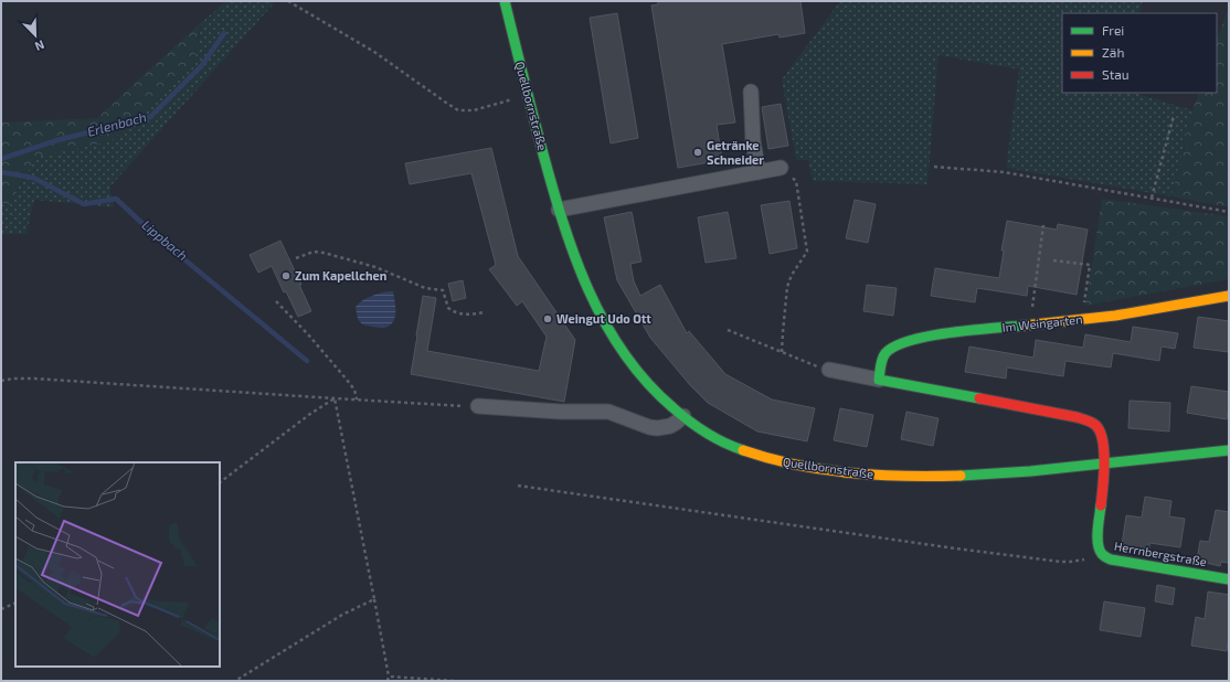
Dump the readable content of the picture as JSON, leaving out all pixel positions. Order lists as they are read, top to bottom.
{
  "streets": {
    "main road": ["Quellbornstraße", "Im Weingarten", "Herrnbergstraße"]
  },
  "crossings": [
    ["Quellbornstraße", "Herrnbergstraße"]
  ],
  "water": ["Erlenbach", "Lippbach"],
  "places": ["Getränke Schneider", "Zum Kapellchen", "Weingut Udo Ott"],
  "legend": ["Frei", "Zäh", "Stau"],
  "north": "bottom right"
}
